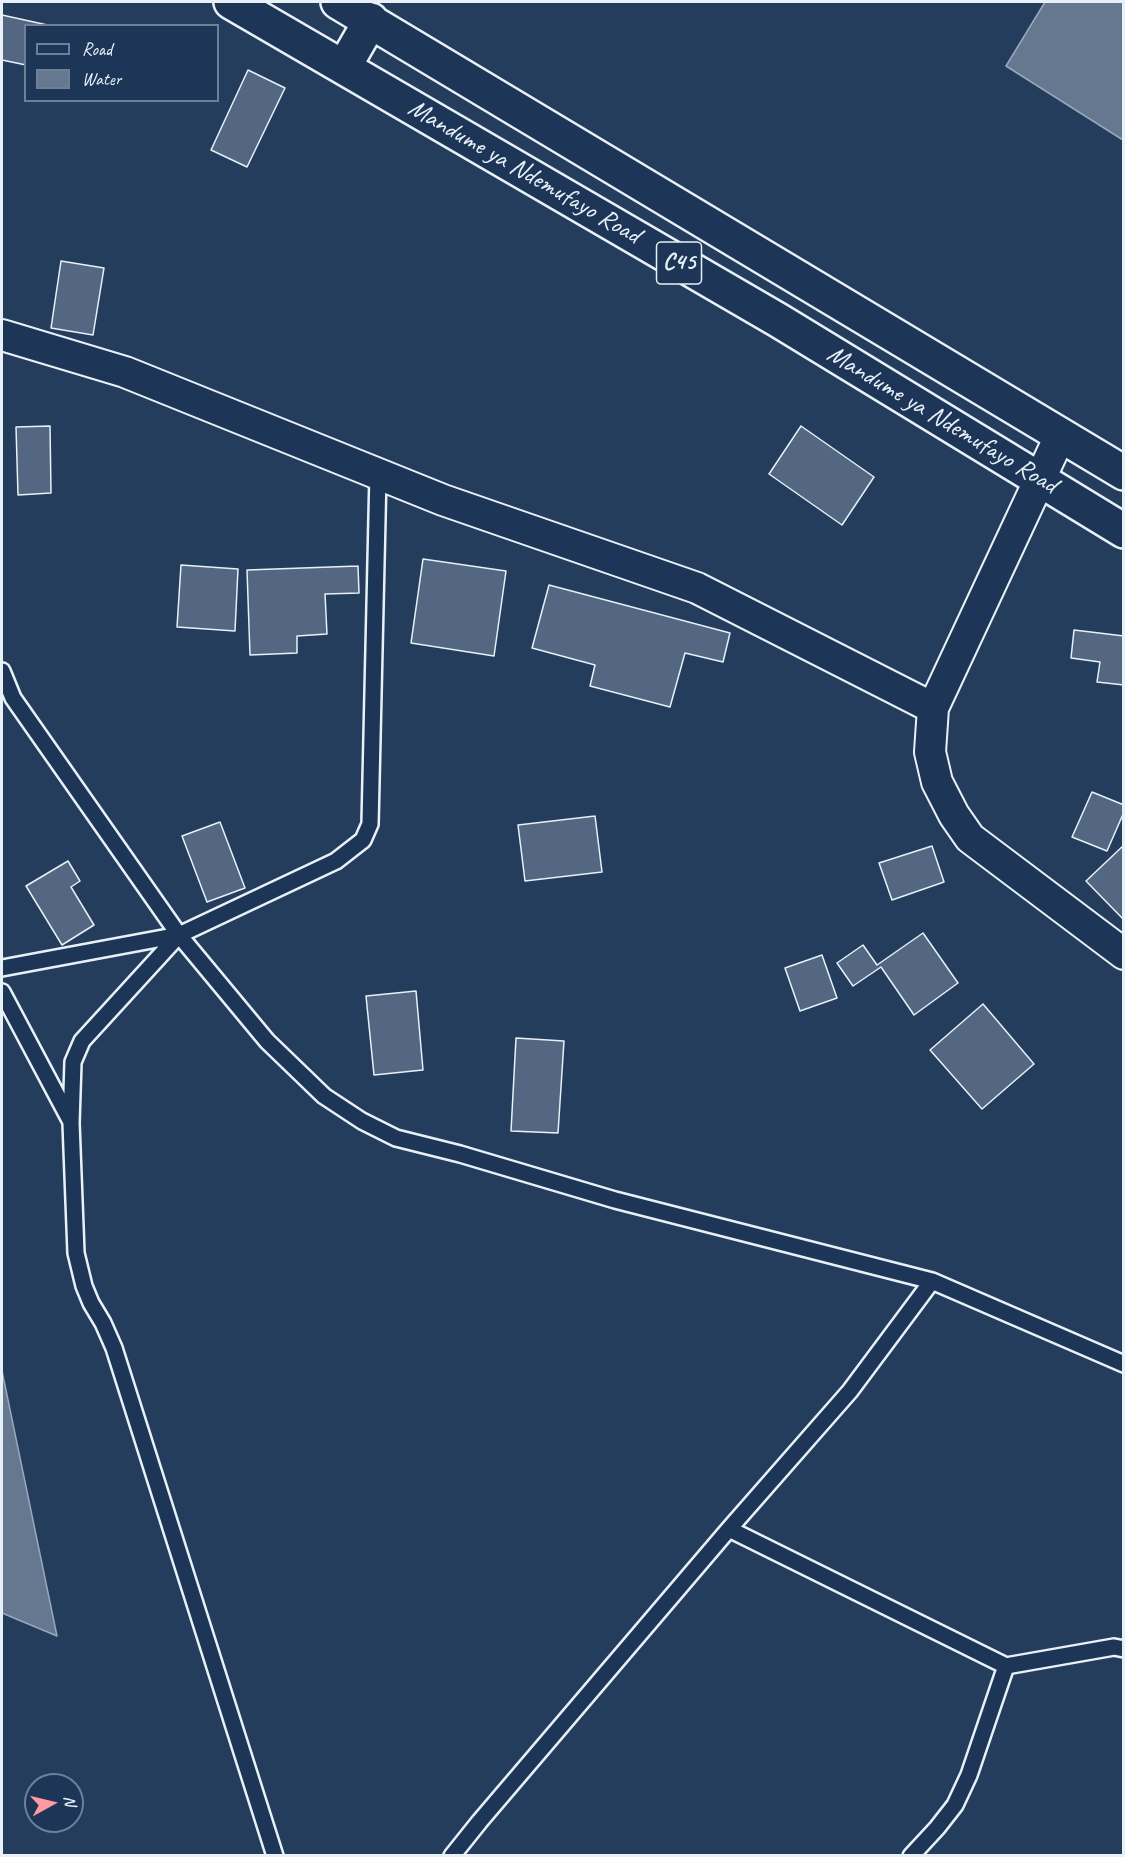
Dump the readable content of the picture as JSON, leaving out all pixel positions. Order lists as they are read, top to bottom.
{
  "streets": {
    "main road": ["Mandume ya Ndemufayo Road", "C45"]
  },
  "legend": ["Road", "Water"],
  "north": "right"
}
